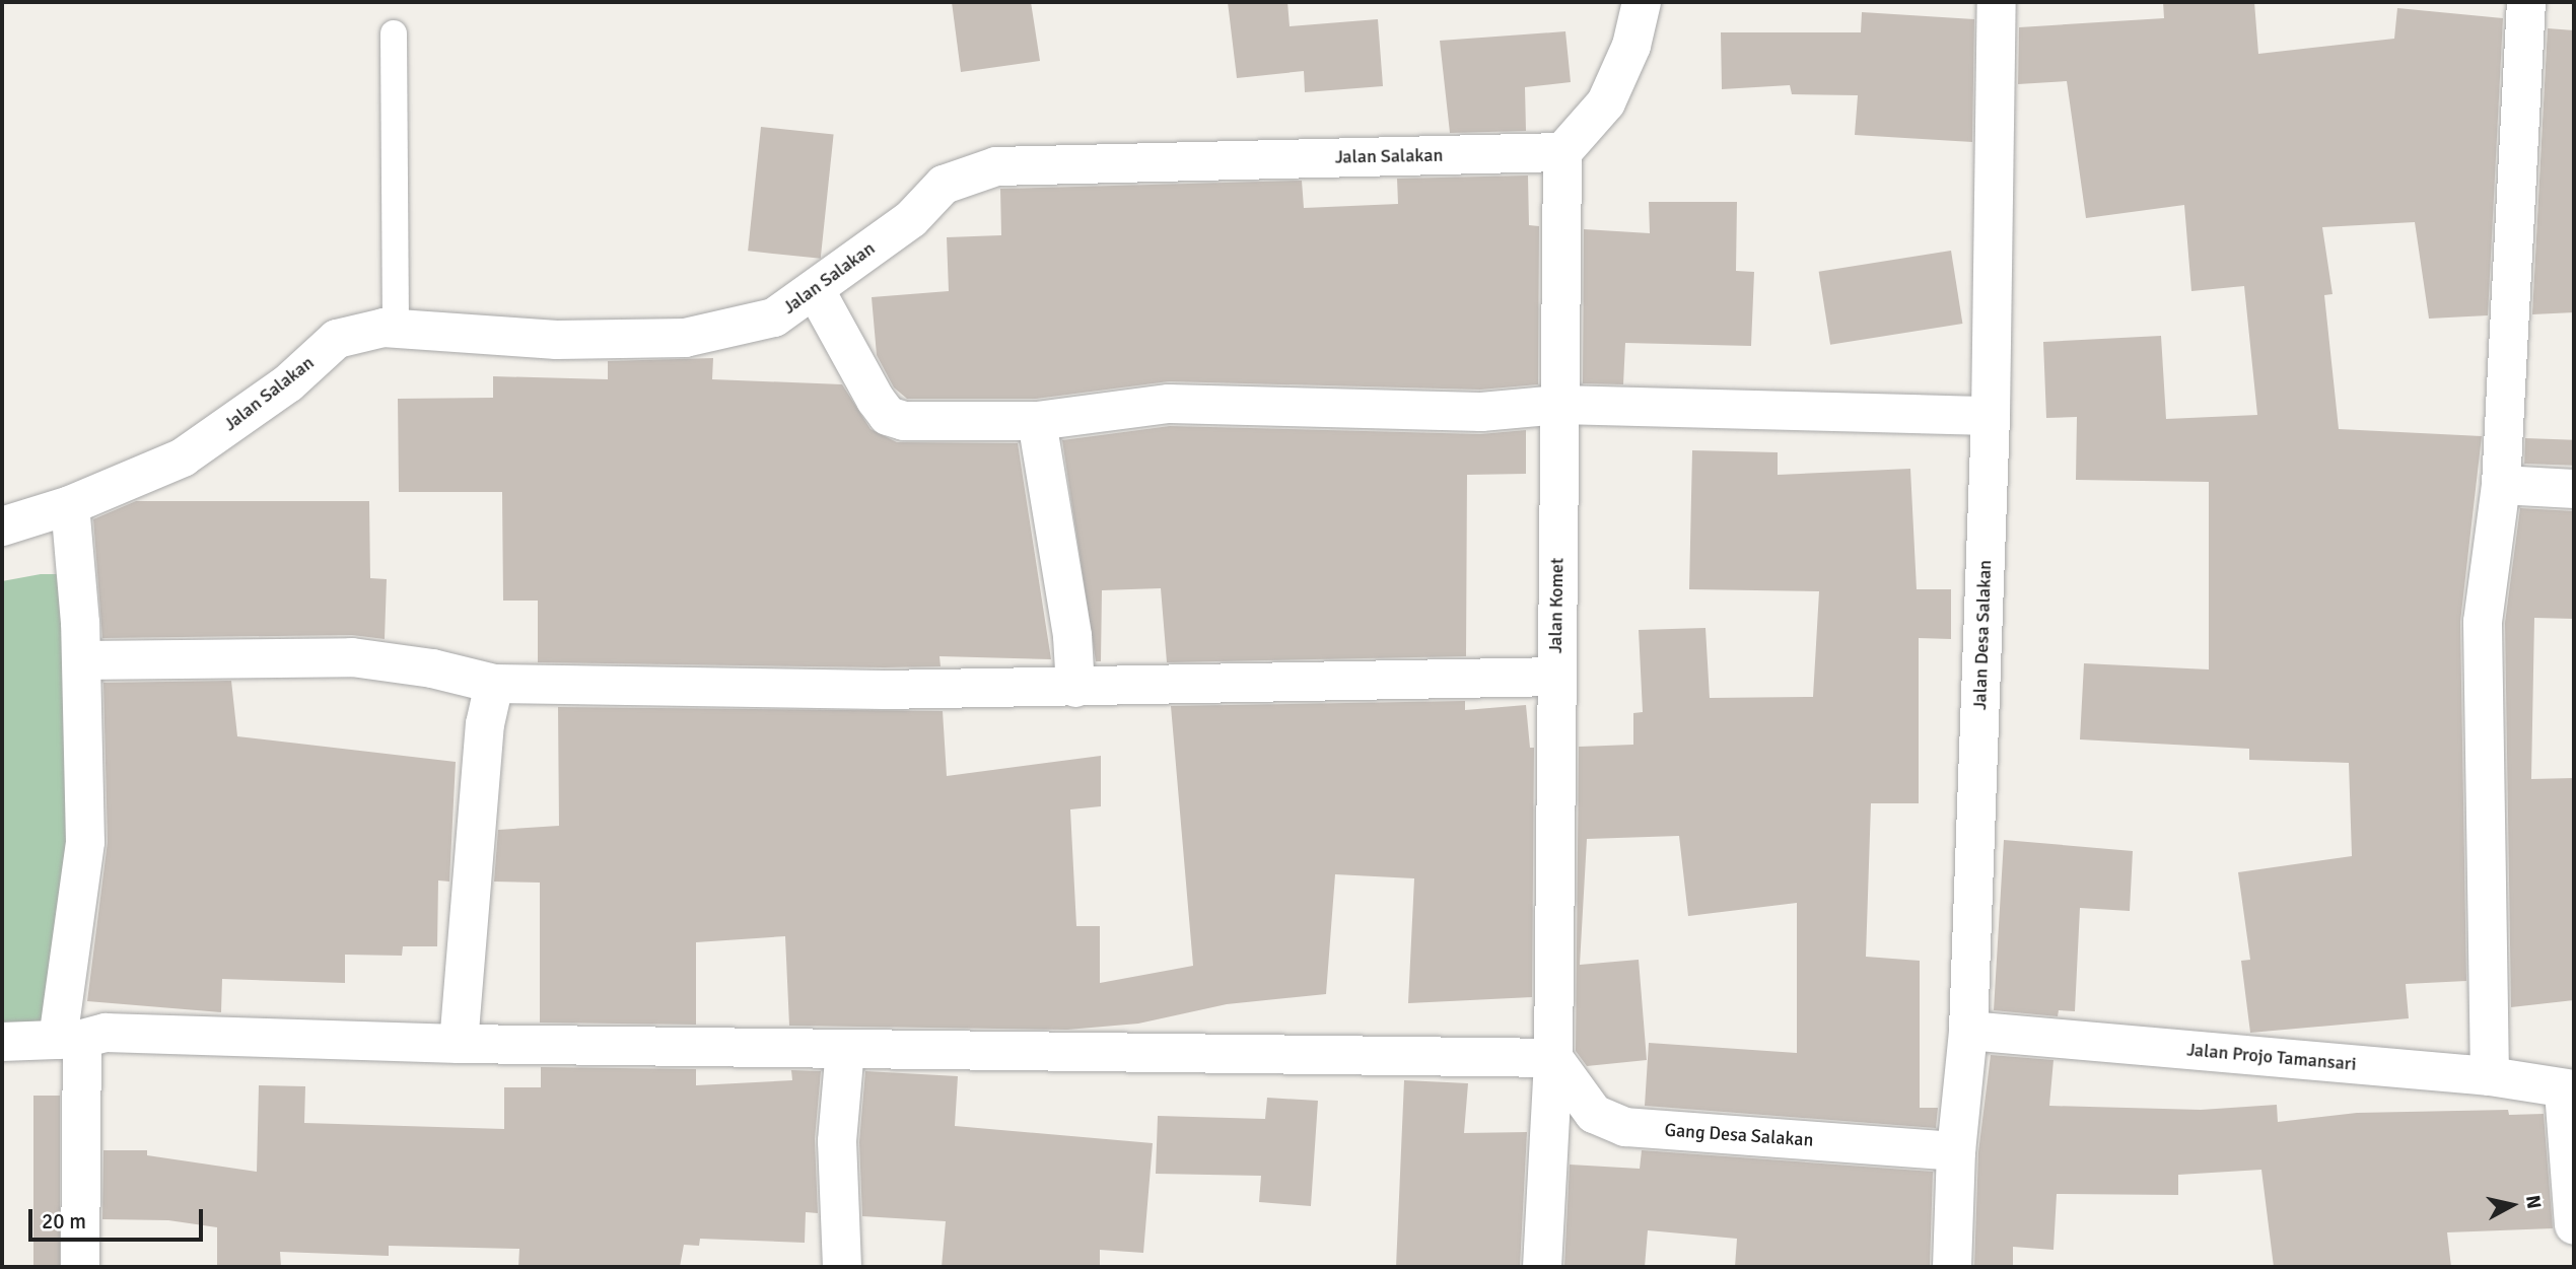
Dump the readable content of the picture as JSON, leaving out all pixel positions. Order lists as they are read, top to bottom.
{
  "streets": {
    "street": [
      "Jalan Salakan",
      "Jalan Komet",
      "Jalan Desa Salakan",
      "Jalan Projo Tamansari",
      "Gang Desa Salakan"
    ]
  },
  "crossings": [
    ["Jalan Salakan", "Jalan Komet"],
    ["Jalan Komet", "Gang Desa Salakan"],
    ["Jalan Desa Salakan", "Jalan Projo Tamansari"],
    ["Jalan Desa Salakan", "Gang Desa Salakan"]
  ],
  "scale_bar": "20 m",
  "north": "right"
}
